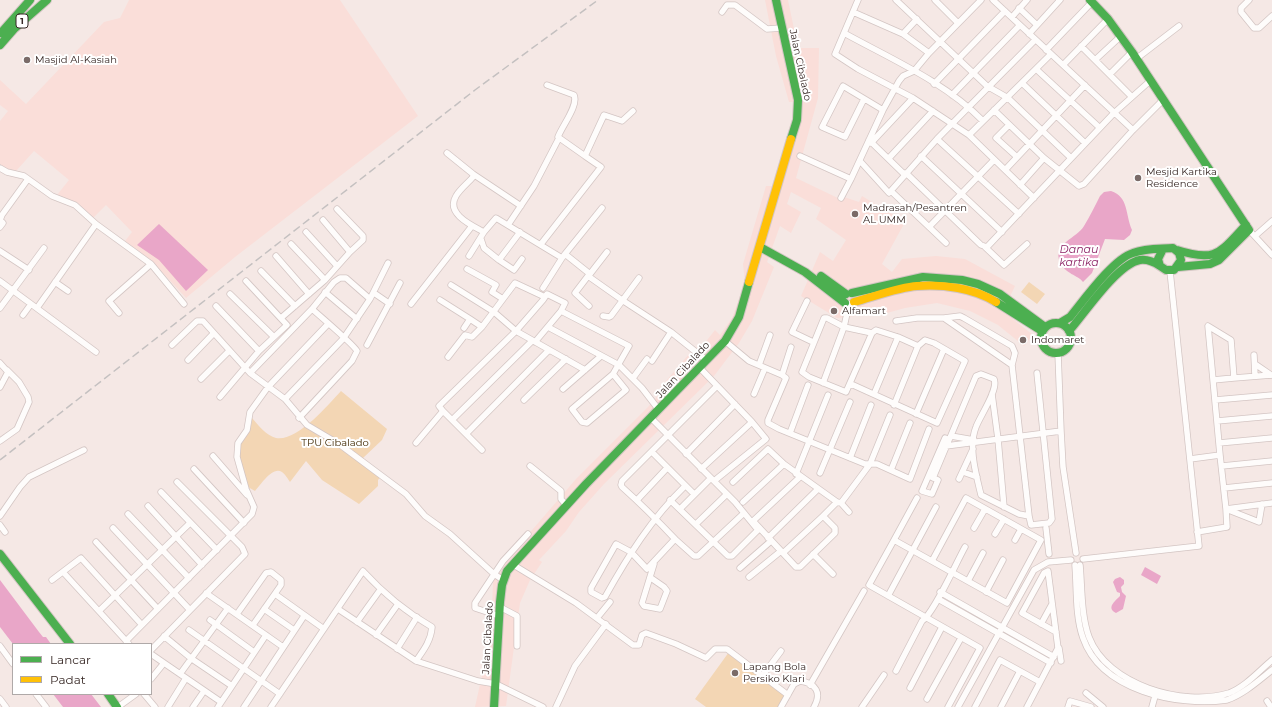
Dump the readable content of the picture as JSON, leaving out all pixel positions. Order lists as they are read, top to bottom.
{
  "streets": {
    "main road": ["1", "Jalan Cibalado"]
  },
  "water": ["Danau kartika"],
  "parks": ["TPU Cibalado"],
  "places": [
    "Masjid Al-Kasiah",
    "Mesjid Kartika Residence",
    "Madrasah/Pesantren AL UMM",
    "Alfamart",
    "Indomaret",
    "Lapang Bola Persiko Klari"
  ],
  "legend": ["Lancar", "Padat"]
}
